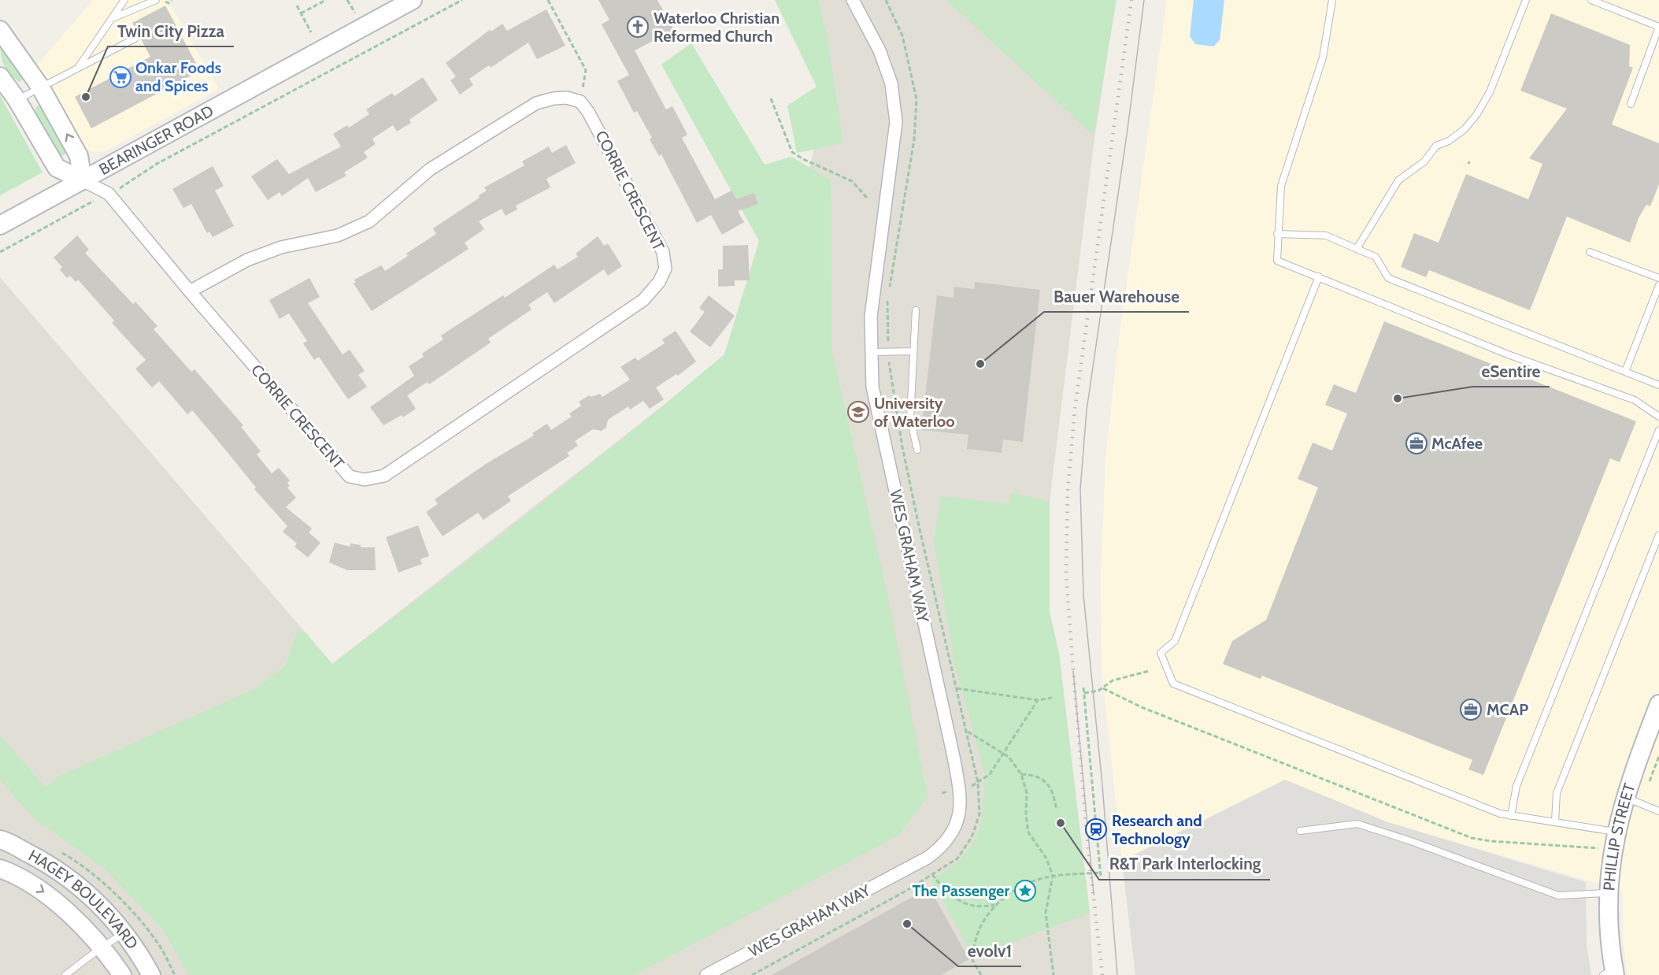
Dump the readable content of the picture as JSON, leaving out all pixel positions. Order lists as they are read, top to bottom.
{
  "streets": {
    "street": [
      "BEARINGER ROAD",
      "CORRIE CRESCENT",
      "WES GRAHAM WAY",
      "PHILLIP STREET",
      "HAGEY BOULEVARD"
    ]
  },
  "crossings": [
    ["BEARINGER ROAD", "CORRIE CRESCENT"]
  ],
  "places": {
    "church": ["Waterloo Christian Reformed Church"],
    "supermarket": ["Onkar Foods and Spices"],
    "other": [
      "Twin City Pizza",
      "Bauer Warehouse",
      "eSentire",
      "R&T Park Interlocking",
      "evolv1"
    ],
    "school or university": ["University of Waterloo"],
    "office": ["McAfee", "MCAP"],
    "station": ["Research and Technology"],
    "place": ["The Passenger"]
  }
}
